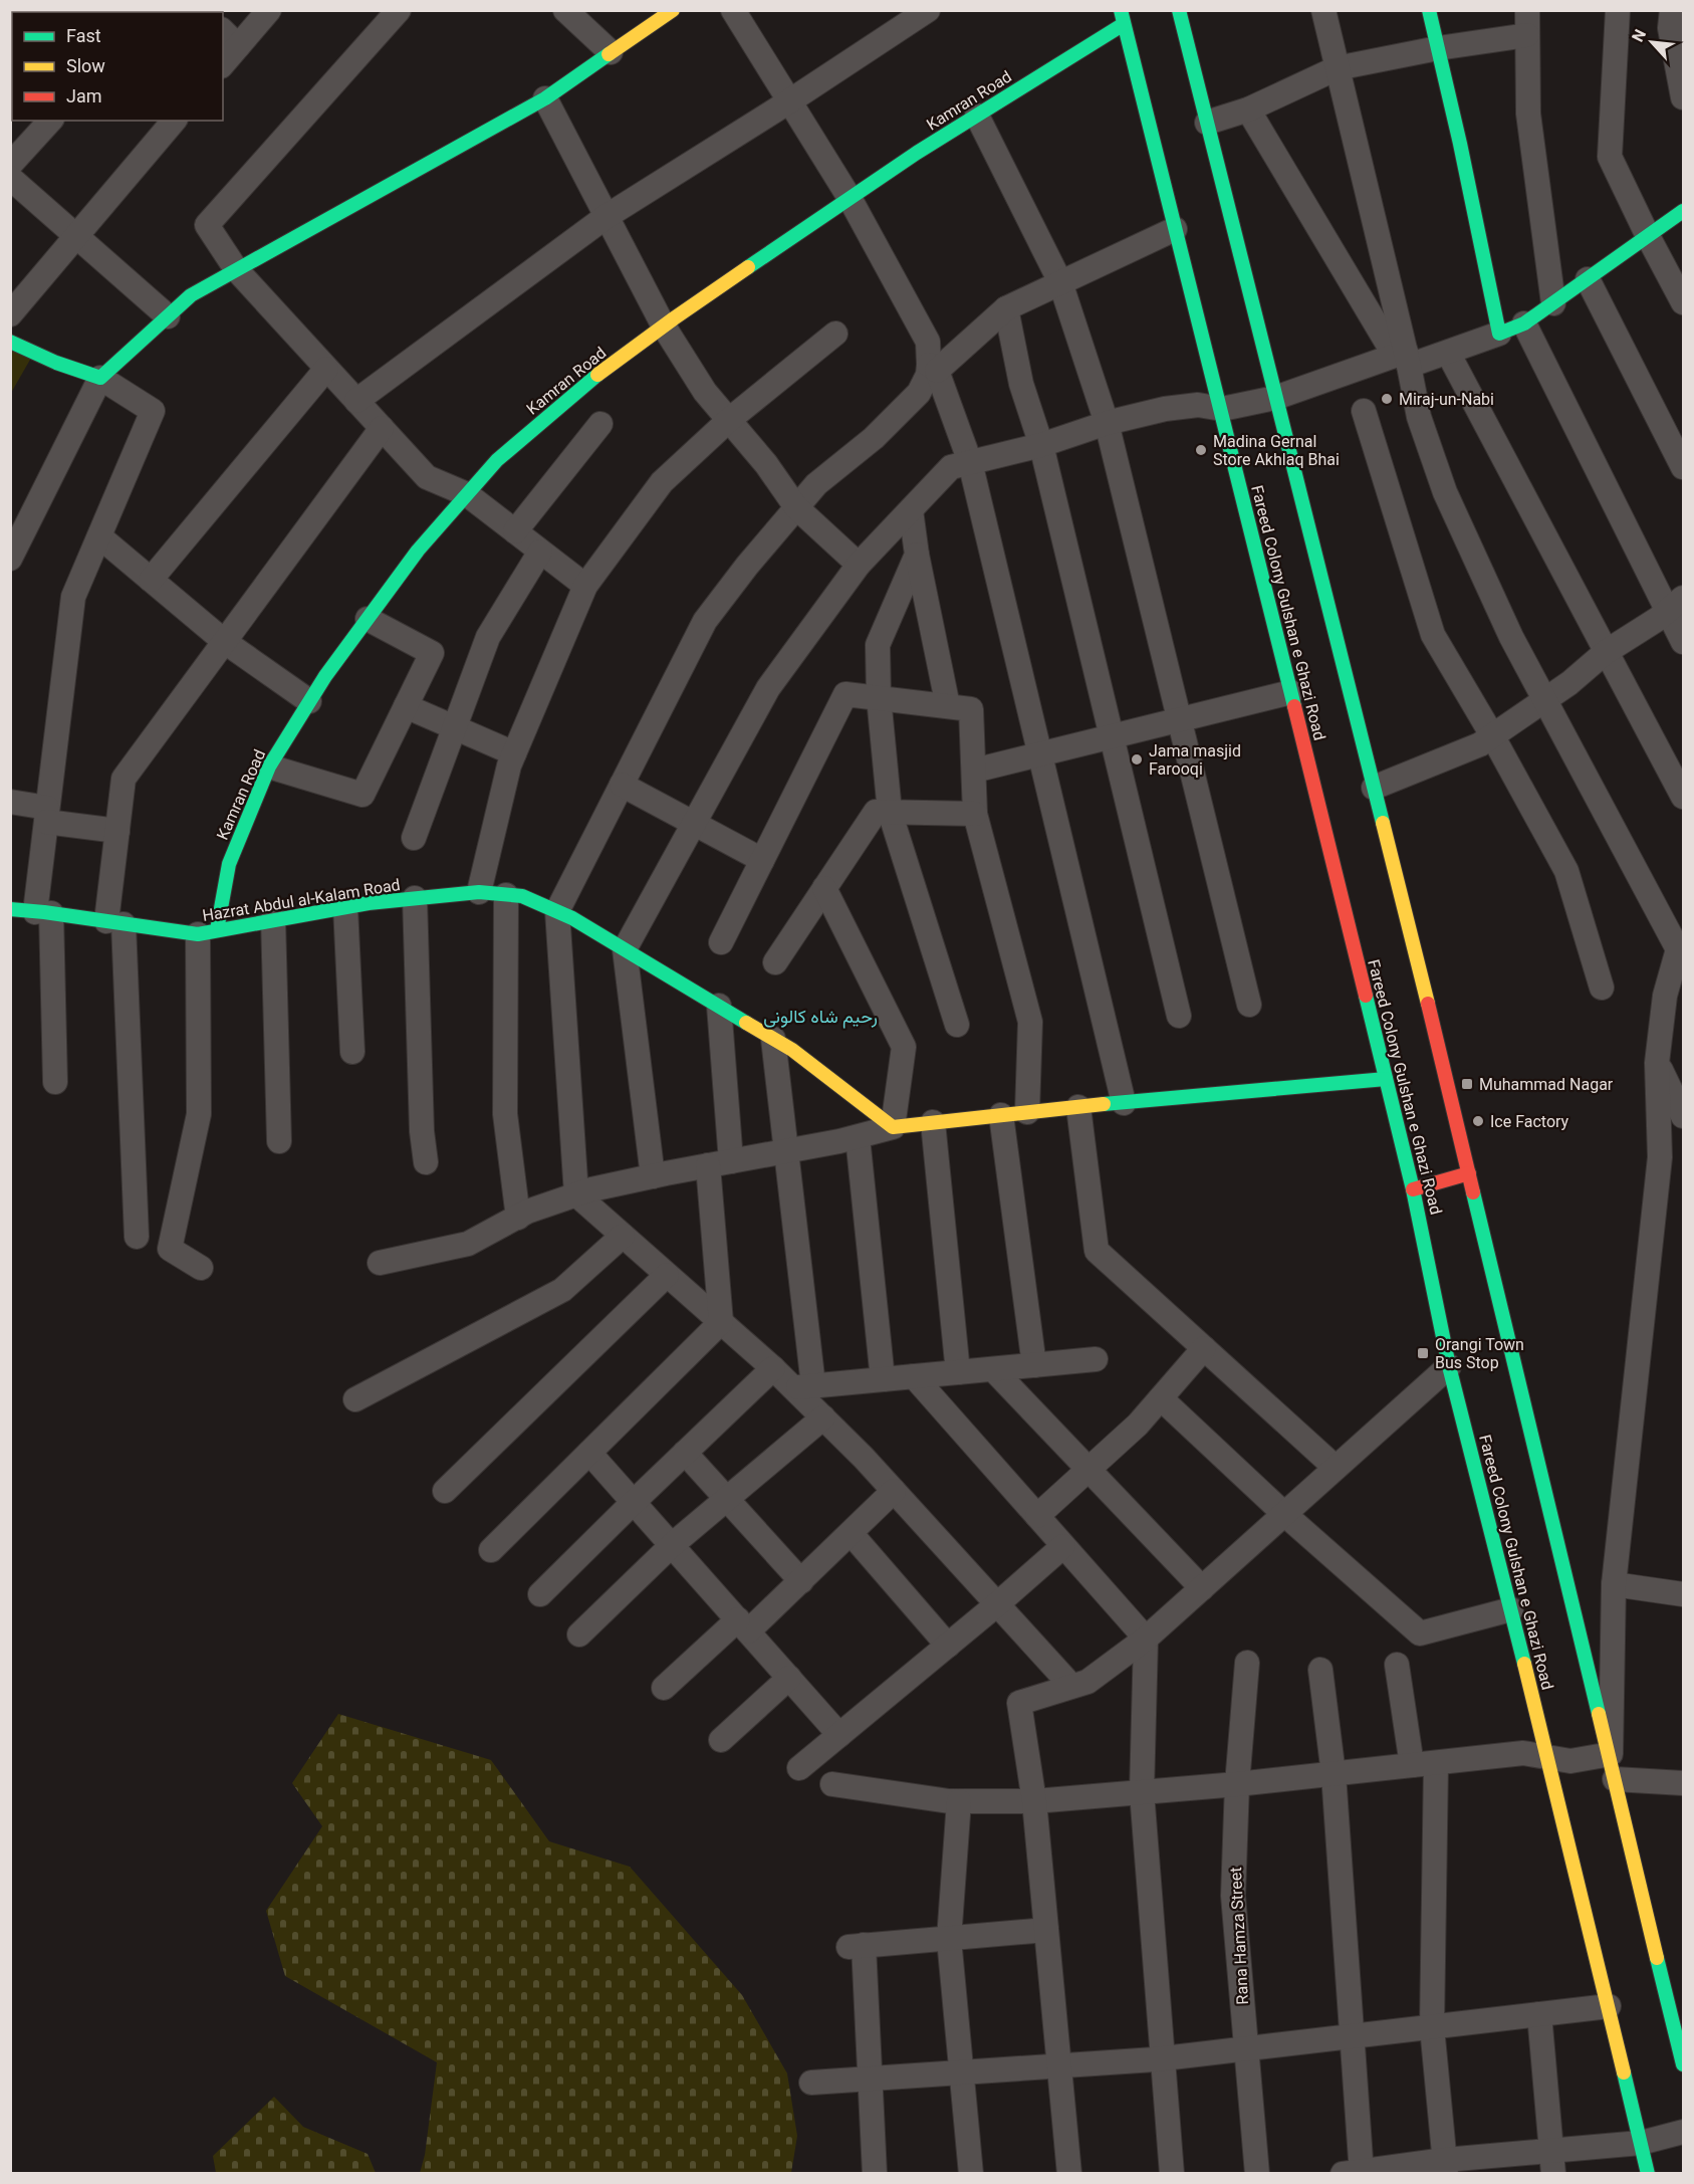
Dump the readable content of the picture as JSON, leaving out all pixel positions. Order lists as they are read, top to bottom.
{
  "streets": {
    "main road": ["Kamran Road", "Fareed Colony Gulshan e Ghazi Road", "Hazrat Abdul al-Kalam Road"],
    "street": ["Rana Hamza Street"]
  },
  "crossings": [
    ["Kamran Road", "Fareed Colony Gulshan e Ghazi Road"],
    ["Kamran Road", "Hazrat Abdul al-Kalam Road"]
  ],
  "districts": ["رحیم شاہ کالونی"],
  "places": {
    "other": [
      "Miraj-un-Nabi",
      "Madina Gernal Store Akhlaq Bhai",
      "Jama masjid Farooqi",
      "Ice Factory"
    ],
    "transit": ["Muhammad Nagar", "Orangi Town Bus Stop"]
  },
  "legend": ["Fast", "Slow", "Jam"],
  "north": "top left"
}
